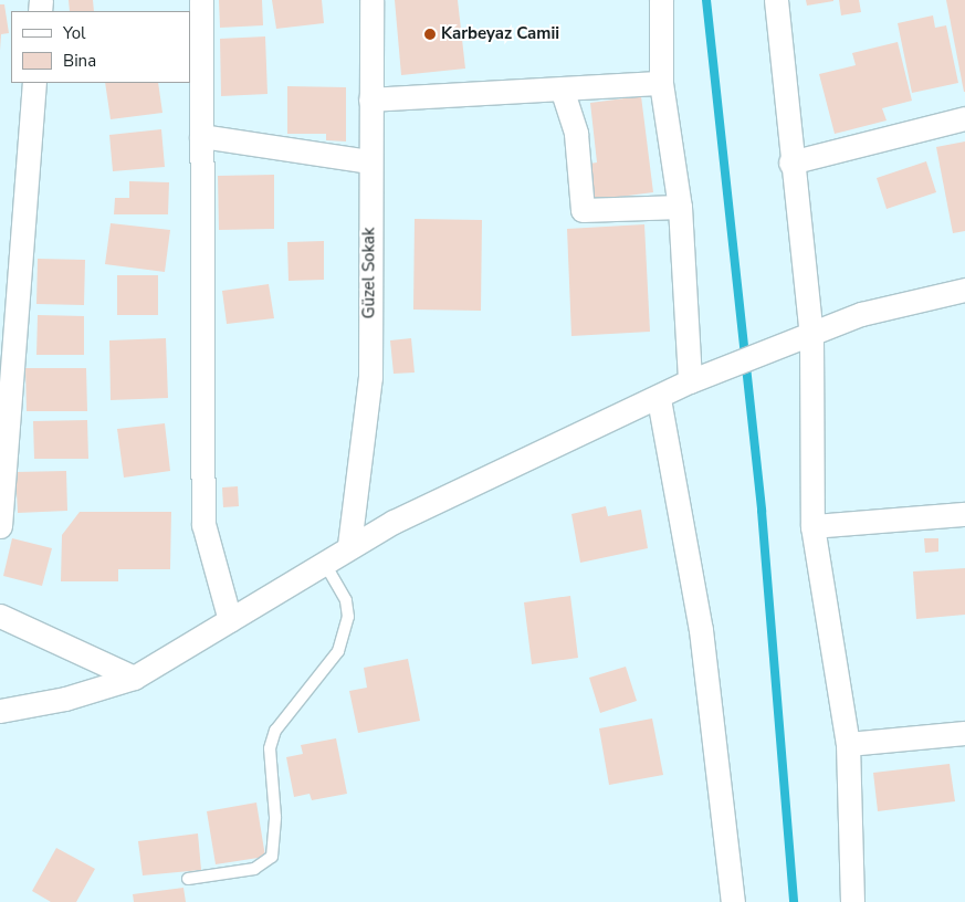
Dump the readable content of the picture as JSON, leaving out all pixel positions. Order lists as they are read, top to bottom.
{
  "streets": {
    "street": ["Güzel Sokak"]
  },
  "places": ["Karbeyaz Camii"],
  "legend": ["Yol", "Bina"]
}
